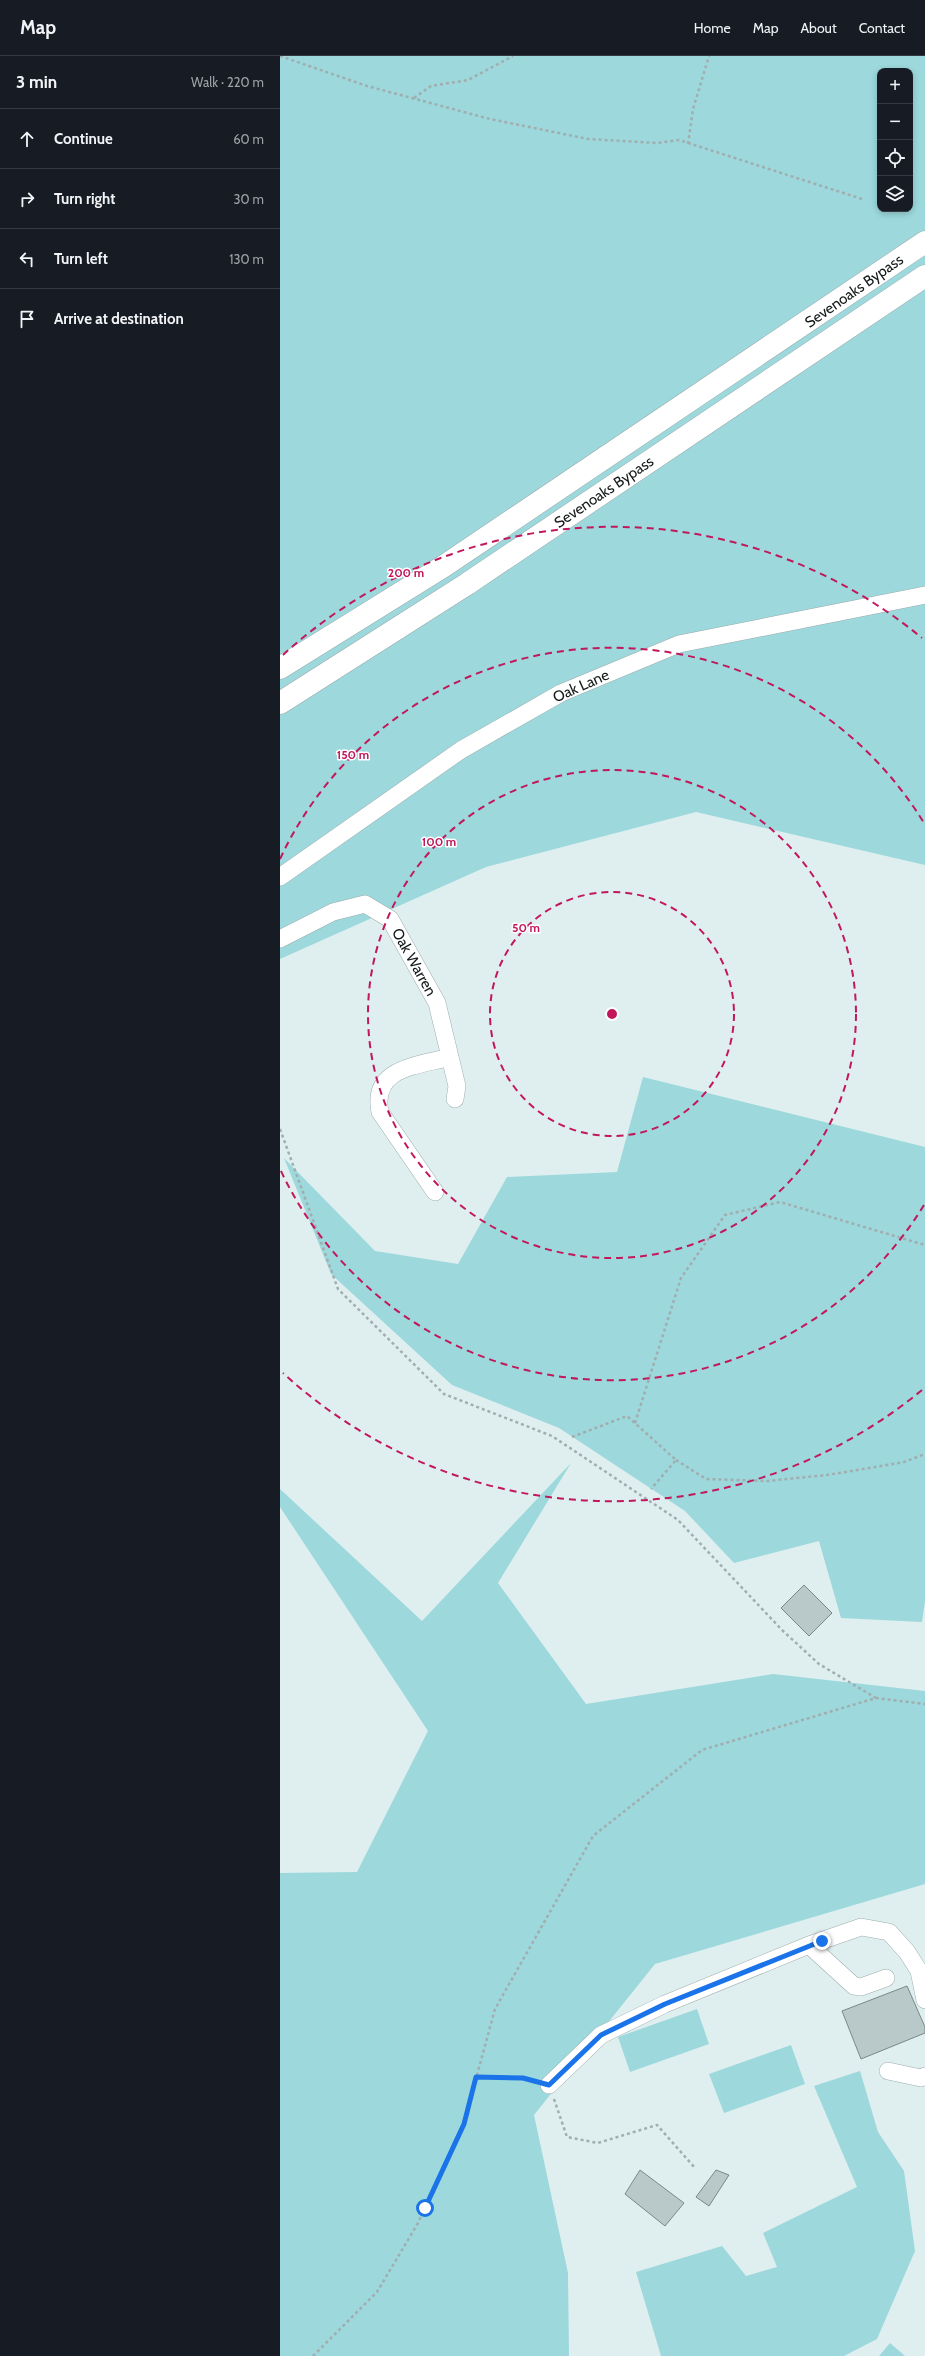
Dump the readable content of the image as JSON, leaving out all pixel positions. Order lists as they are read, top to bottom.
{
  "streets": {
    "highway": ["Sevenoaks Bypass"],
    "street": ["Oak Lane", "Oak Warren"]
  },
  "page": {
    "header": "Map",
    "nav": [
      "Home",
      "Map",
      "About",
      "Contact"
    ],
    "heading": ["3 min", "Walk · 220 m"],
    "map_buttons": ["+", "−"],
    "list": [
      ["Continue", "60 m"],
      ["Turn right", "30 m"],
      ["Turn left", "130 m"],
      "Arrive at destination"
    ]
  },
  "rings": [
    "200 m",
    "150 m",
    "100 m",
    "50 m"
  ]
}
